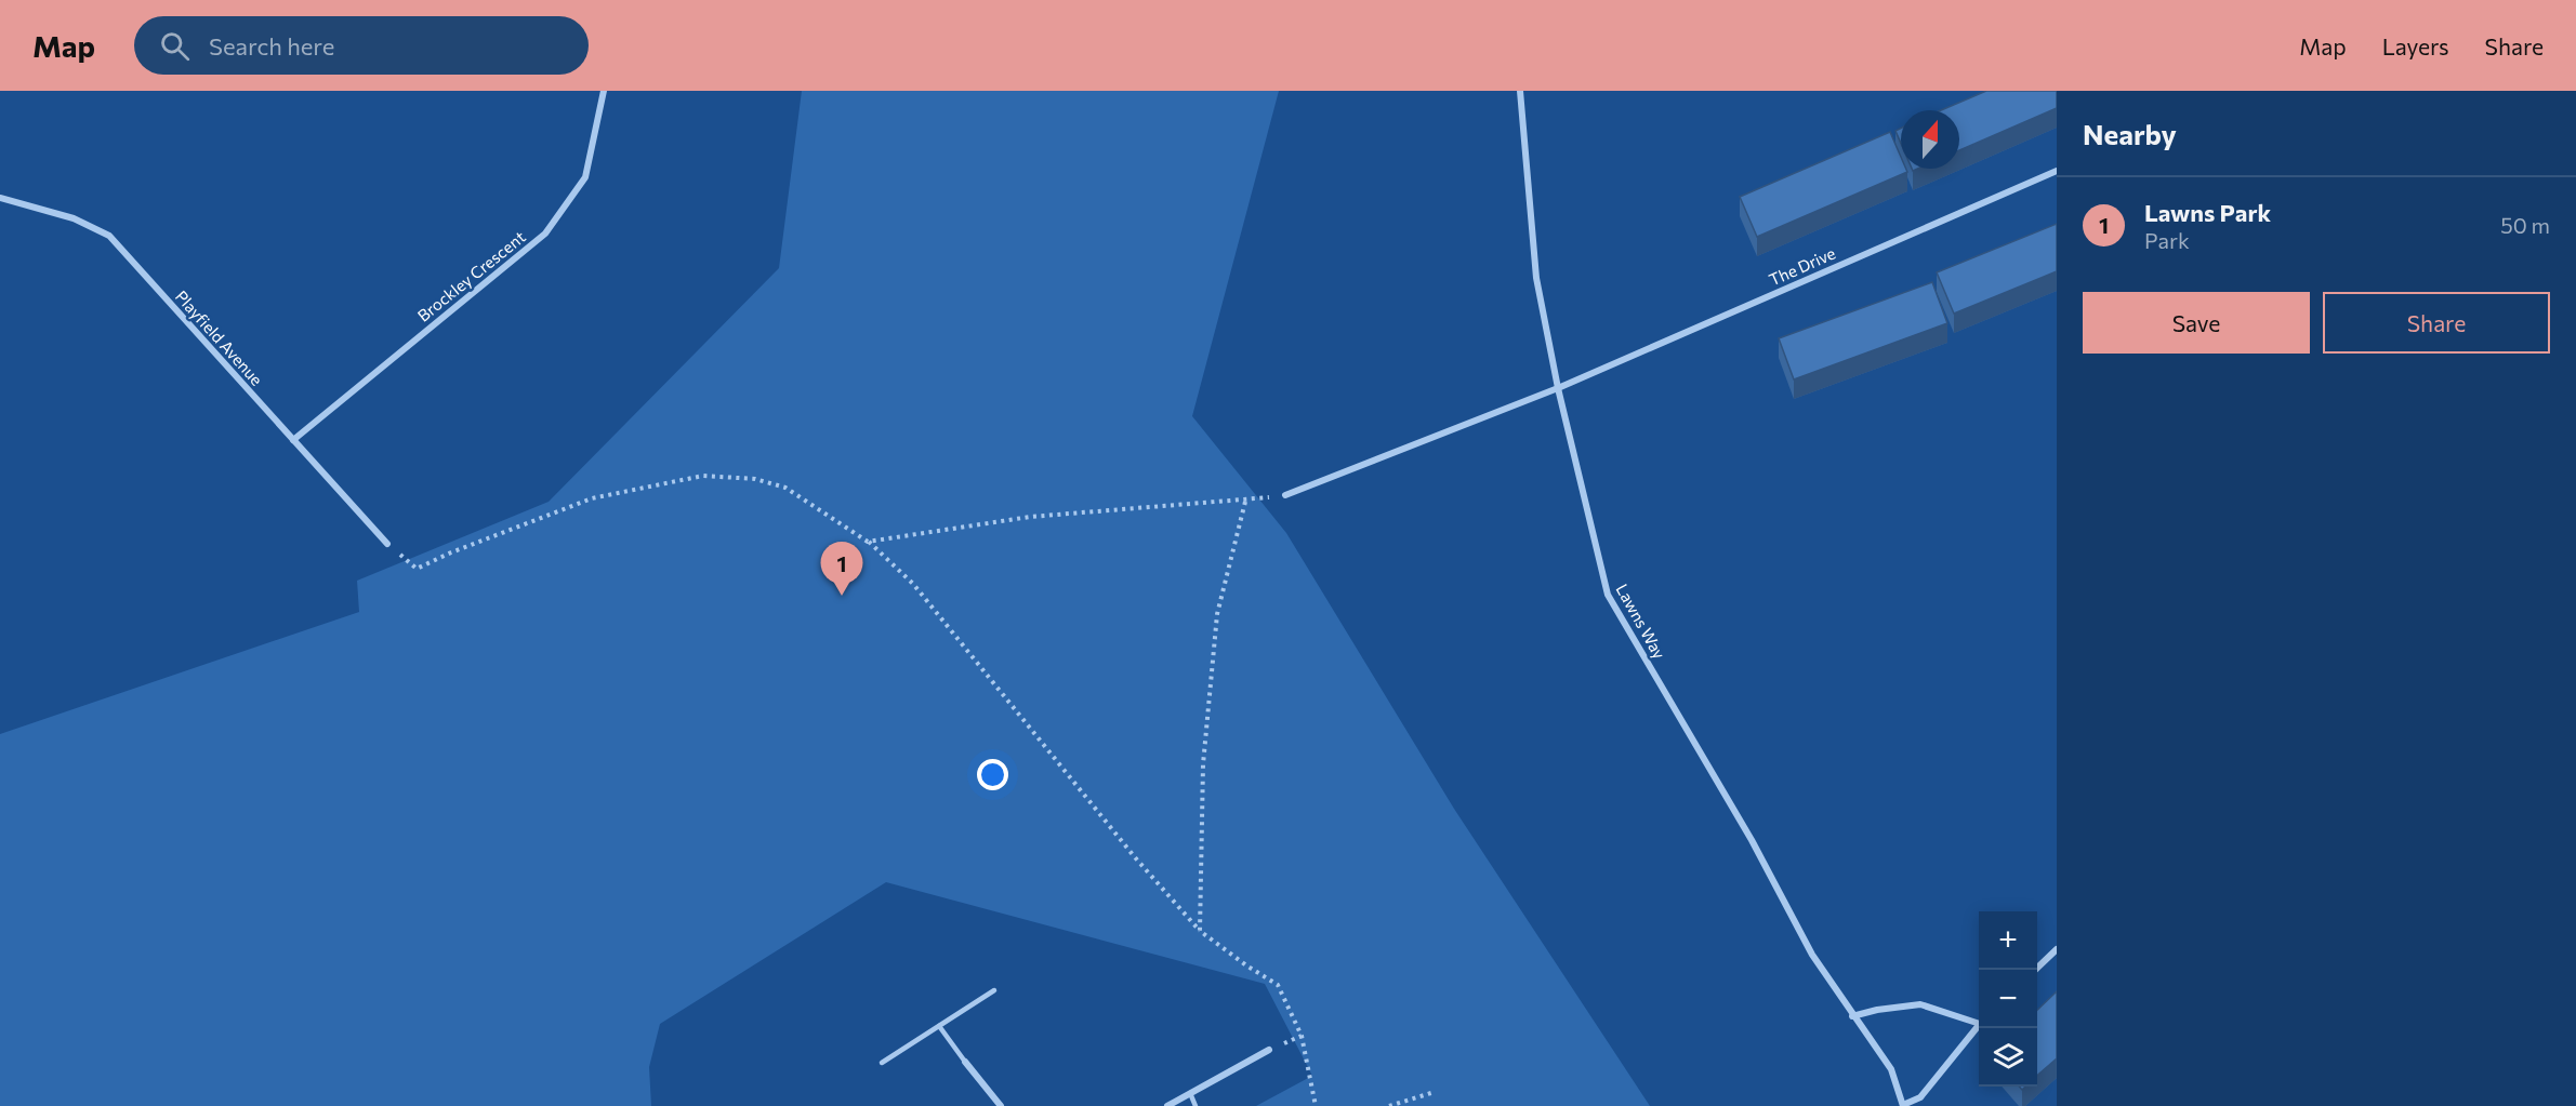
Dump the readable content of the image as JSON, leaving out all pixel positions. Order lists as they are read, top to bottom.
{
  "streets": {
    "street": [
      "The Drive",
      "Brockley Crescent",
      "Playfield Avenue",
      "Lawns Way"
    ]
  },
  "crossings": [
    ["The Drive", "Lawns Way"],
    ["Brockley Crescent", "Playfield Avenue"]
  ],
  "north": "top",
  "page": {
    "header": "Map",
    "search": "Search here",
    "nav": ["Map", "Layers", "Share"],
    "heading": "Nearby",
    "list": [
      {
        "mark": "1",
        "name": "Lawns Park",
        "note": "Park",
        "value": "50 m"
      }
    ],
    "buttons": ["Save", "Share"],
    "pins": "1",
    "map_buttons": ["+", "−"]
  }
}
